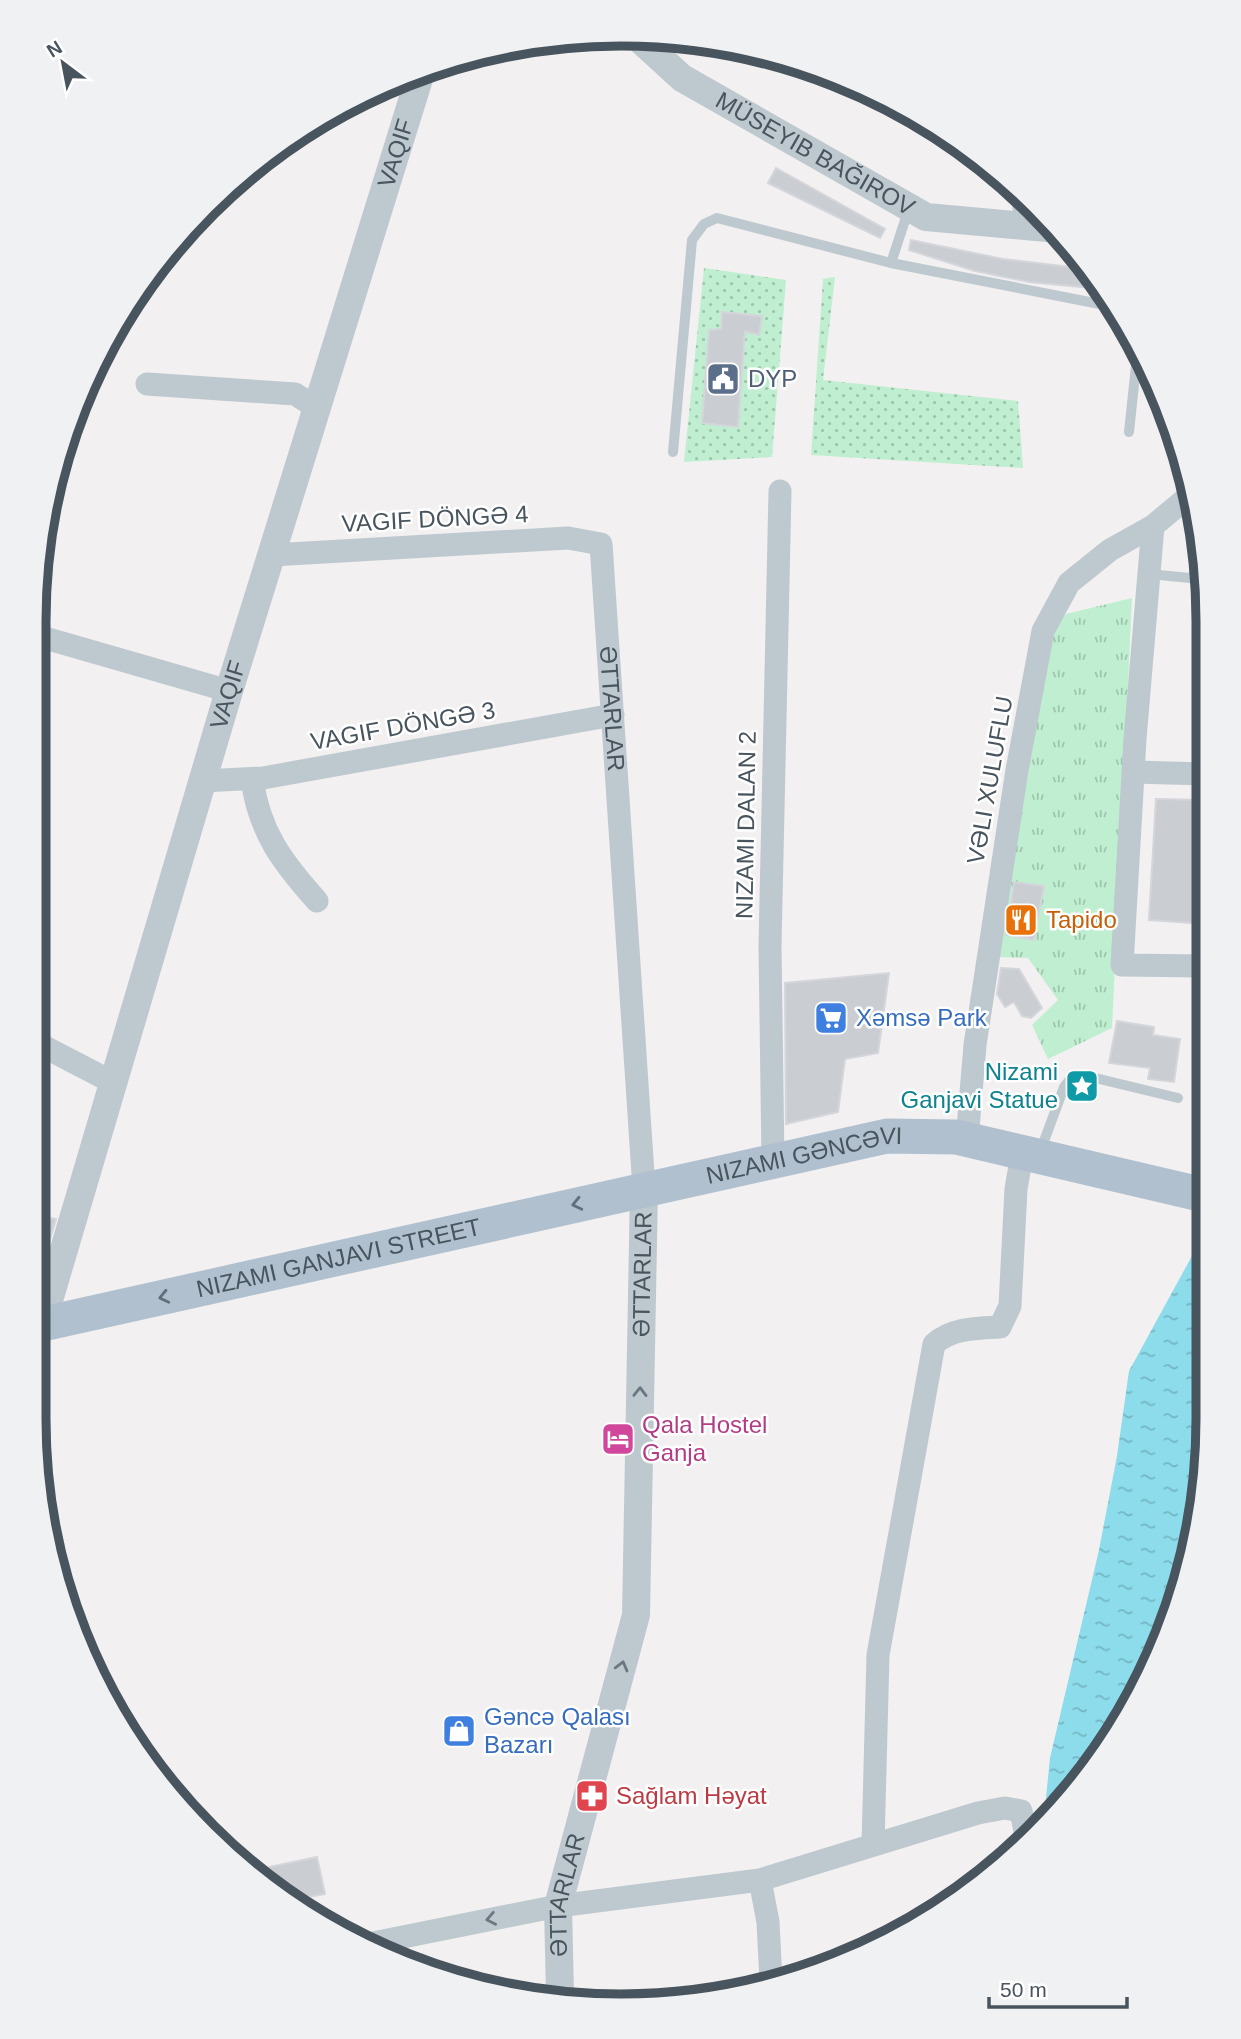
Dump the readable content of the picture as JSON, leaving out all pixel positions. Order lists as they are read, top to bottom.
{
  "streets": {
    "main road": ["NIZAMI GƏNCƏVI", "NIZAMI GANJAVI STREET"],
    "street": [
      "VAQIF",
      "VAGIF DÖNGƏ 4",
      "ƏTTARLAR",
      "VAGIF DÖNGƏ 3",
      "VƏLI XULUFLU",
      "NIZAMI DALAN 2"
    ]
  },
  "crossings": [
    ["VAQIF", "VAGIF DÖNGƏ 4"],
    ["VAQIF", "VAGIF DÖNGƏ 3"],
    ["VAGIF DÖNGƏ 4", "ƏTTARLAR"],
    ["ƏTTARLAR", "VAGIF DÖNGƏ 3"],
    ["ƏTTARLAR", "NIZAMI GƏNCƏVI"],
    ["ƏTTARLAR", "NIZAMI GANJAVI STREET"],
    ["VƏLI XULUFLU", "NIZAMI GƏNCƏVI"],
    ["NIZAMI DALAN 2", "NIZAMI GƏNCƏVI"],
    ["NIZAMI GƏNCƏVI", "NIZAMI GANJAVI STREET"]
  ],
  "one_way": ["ƏTTARLAR", "NIZAMI GANJAVI STREET"],
  "places": {
    "public building": ["DYP"],
    "restaurant": ["Tapido"],
    "supermarket": ["Xəmsə Park"],
    "place": ["Nizami Ganjavi Statue"],
    "hotel": ["Qala Hostel Ganja"],
    "shop": ["Gəncə Qalası Bazarı"],
    "pharmacy": ["Sağlam Həyat"]
  },
  "scale_bar": "50 m",
  "north": "top left"
}
